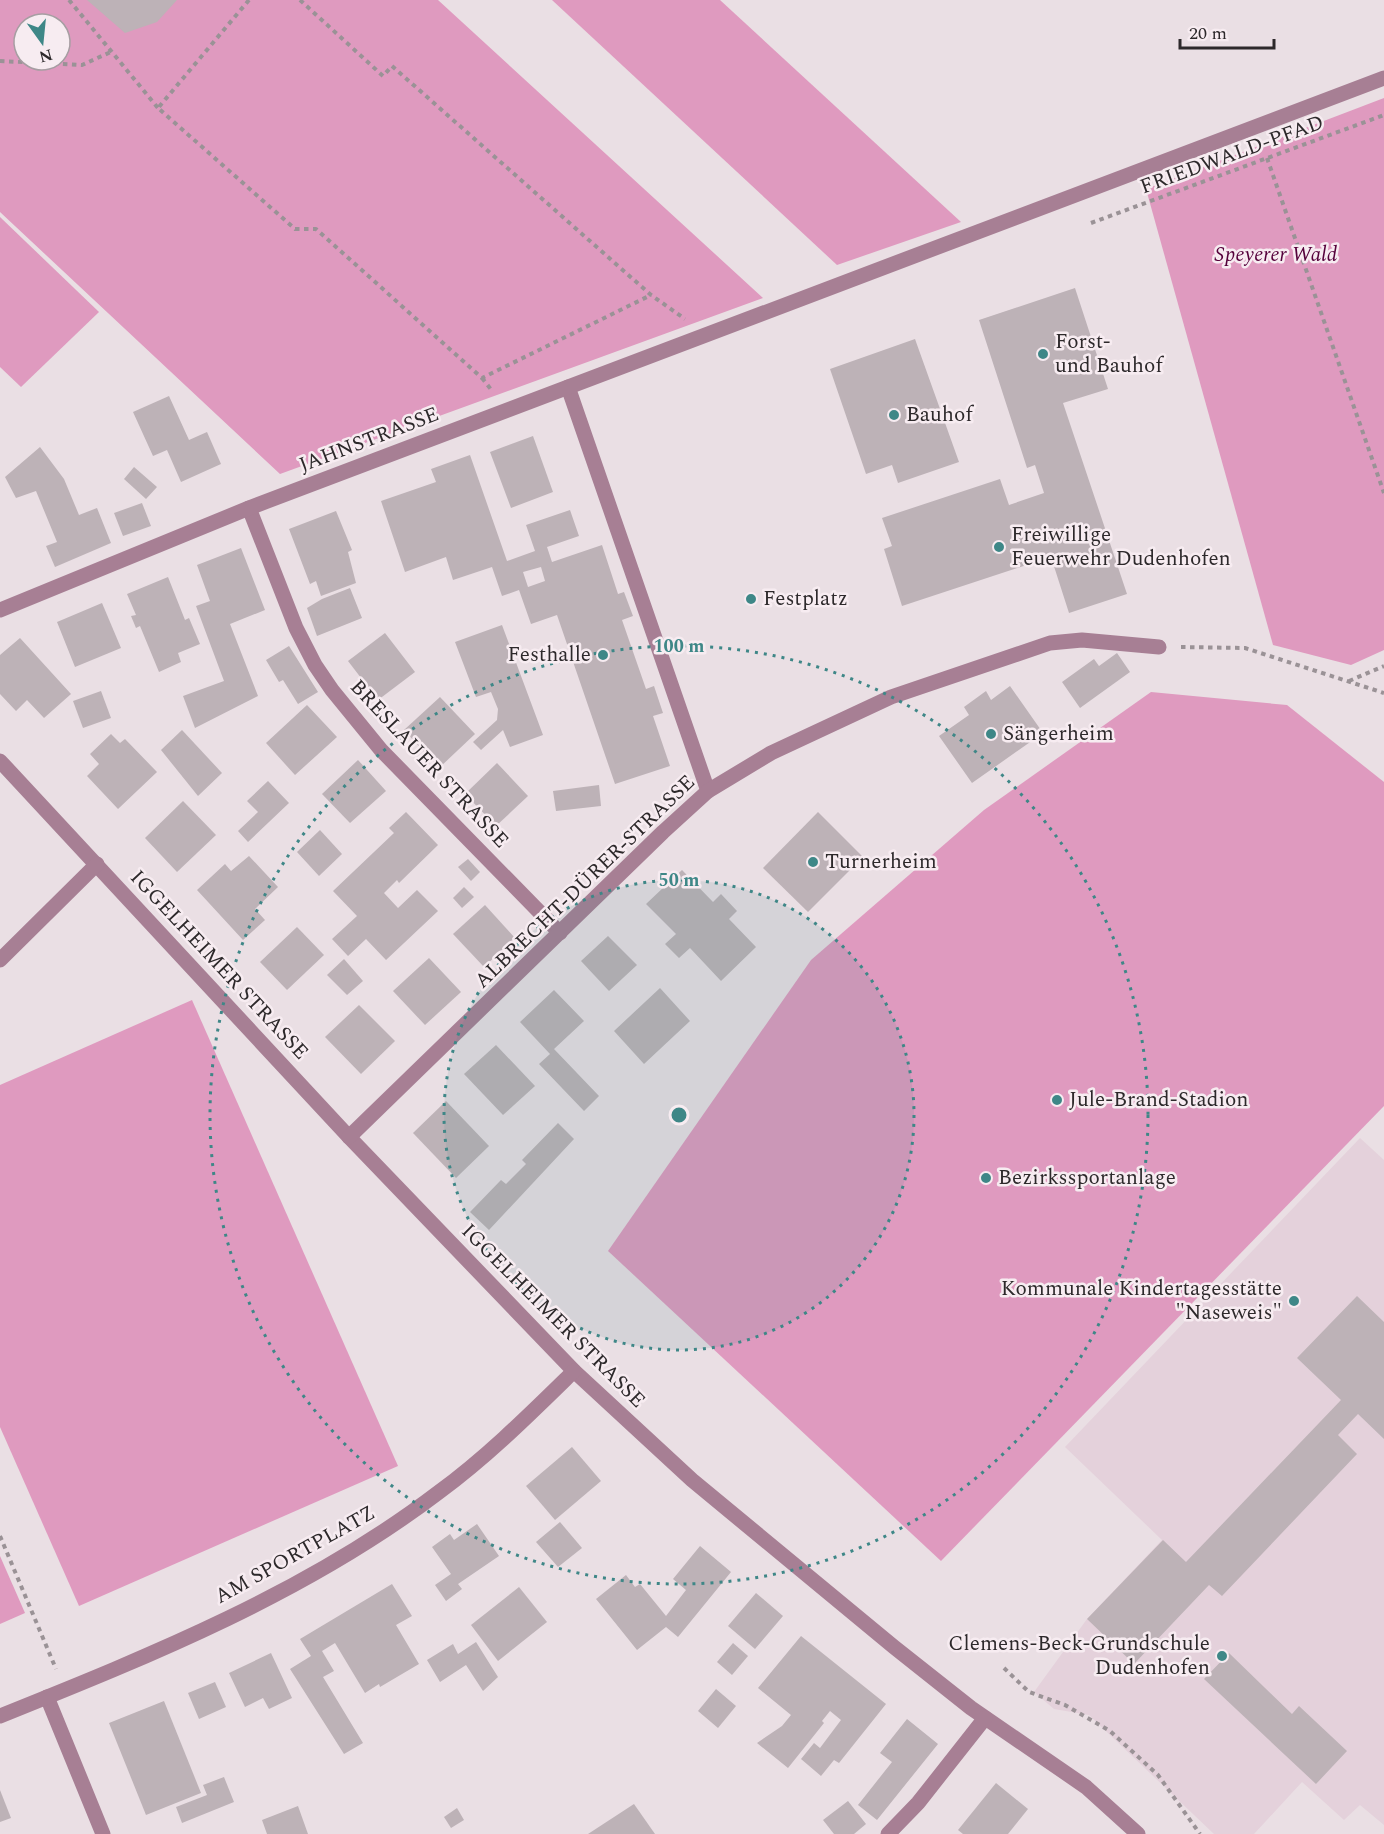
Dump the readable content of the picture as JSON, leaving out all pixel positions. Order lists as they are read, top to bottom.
{
  "streets": {
    "street": [
      "JAHNSTRASSE",
      "BRESLAUER STRASSE",
      "ALBRECHT-DÜRER-STRASSE",
      "IGGELHEIMER STRASSE",
      "AM SPORTPLATZ"
    ],
    "path": ["FRIEDWALD-PFAD"]
  },
  "crossings": [
    ["JAHNSTRASSE", "BRESLAUER STRASSE"],
    ["BRESLAUER STRASSE", "ALBRECHT-DÜRER-STRASSE"],
    ["ALBRECHT-DÜRER-STRASSE", "IGGELHEIMER STRASSE"],
    ["IGGELHEIMER STRASSE", "AM SPORTPLATZ"]
  ],
  "parks": ["Speyerer Wald"],
  "places": [
    "Forst- und Bauhof",
    "Bauhof",
    "Freiwillige Feuerwehr Dudenhofen",
    "Festplatz",
    "Festhalle",
    "Sängerheim",
    "Turnerheim",
    "Jule-Brand-Stadion",
    "Bezirkssportanlage",
    "Kommunale Kindertagesstätte \"Naseweis\"",
    "Clemens-Beck-Grundschule Dudenhofen"
  ],
  "scale_bar": "20 m",
  "north": "bottom",
  "rings": ["100 m", "50 m"]
}
